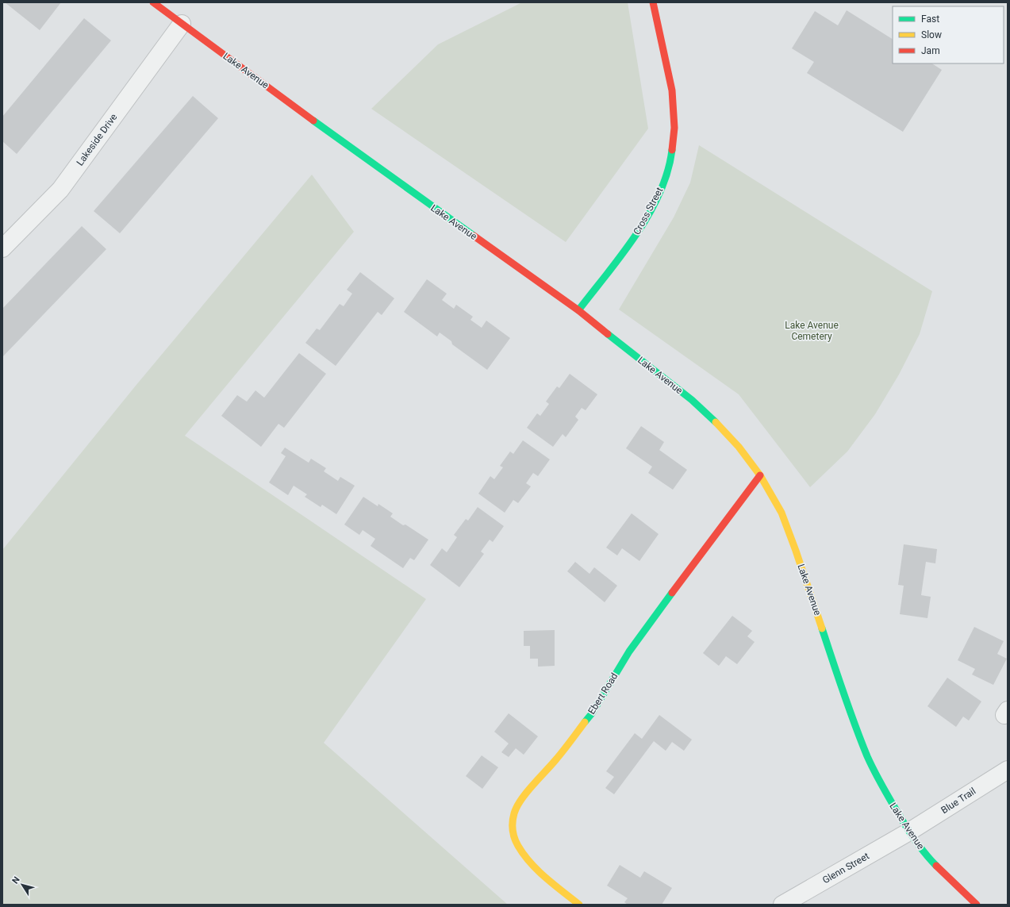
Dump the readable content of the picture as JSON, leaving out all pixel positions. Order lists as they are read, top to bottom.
{
  "streets": {
    "main road": ["Lake Avenue", "Cross Street", "Ebert Road"],
    "street": ["Lakeside Drive", "Blue Trail", "Glenn Street"]
  },
  "crossings": [
    ["Lake Avenue", "Lakeside Drive"],
    ["Lake Avenue", "Cross Street"],
    ["Lake Avenue", "Ebert Road"],
    ["Lake Avenue", "Blue Trail"],
    ["Lake Avenue", "Glenn Street"],
    ["Blue Trail", "Glenn Street"]
  ],
  "parks": ["Lake Avenue Cemetery"],
  "legend": ["Fast", "Slow", "Jam"],
  "north": "top left"
}
